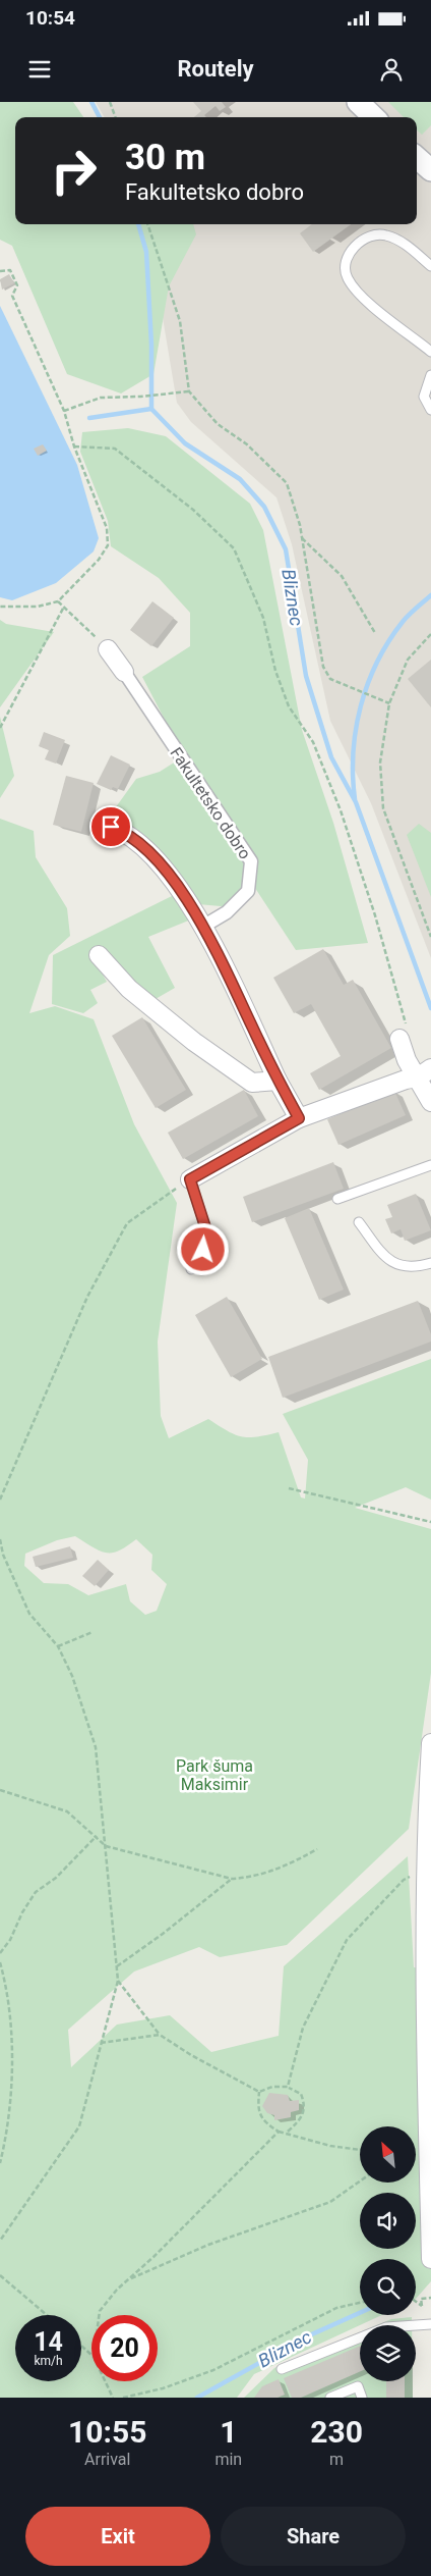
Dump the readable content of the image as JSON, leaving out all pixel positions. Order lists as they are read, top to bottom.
{
  "streets": {
    "street": ["Fakultetsko dobro"]
  },
  "water": ["Bliznec"],
  "parks": ["Park šuma Maksimir"],
  "north": "top left",
  "page": {
    "status": "10:54",
    "header": "Routely",
    "turn": ["30 m", "Fakultetsko dobro"],
    "speed": "14 km/h",
    "limit": "20",
    "eta": [
      "10:55",
      "Arrival",
      "1",
      "min",
      "230",
      "m"
    ],
    "buttons": ["Exit", "Share"]
  }
}
